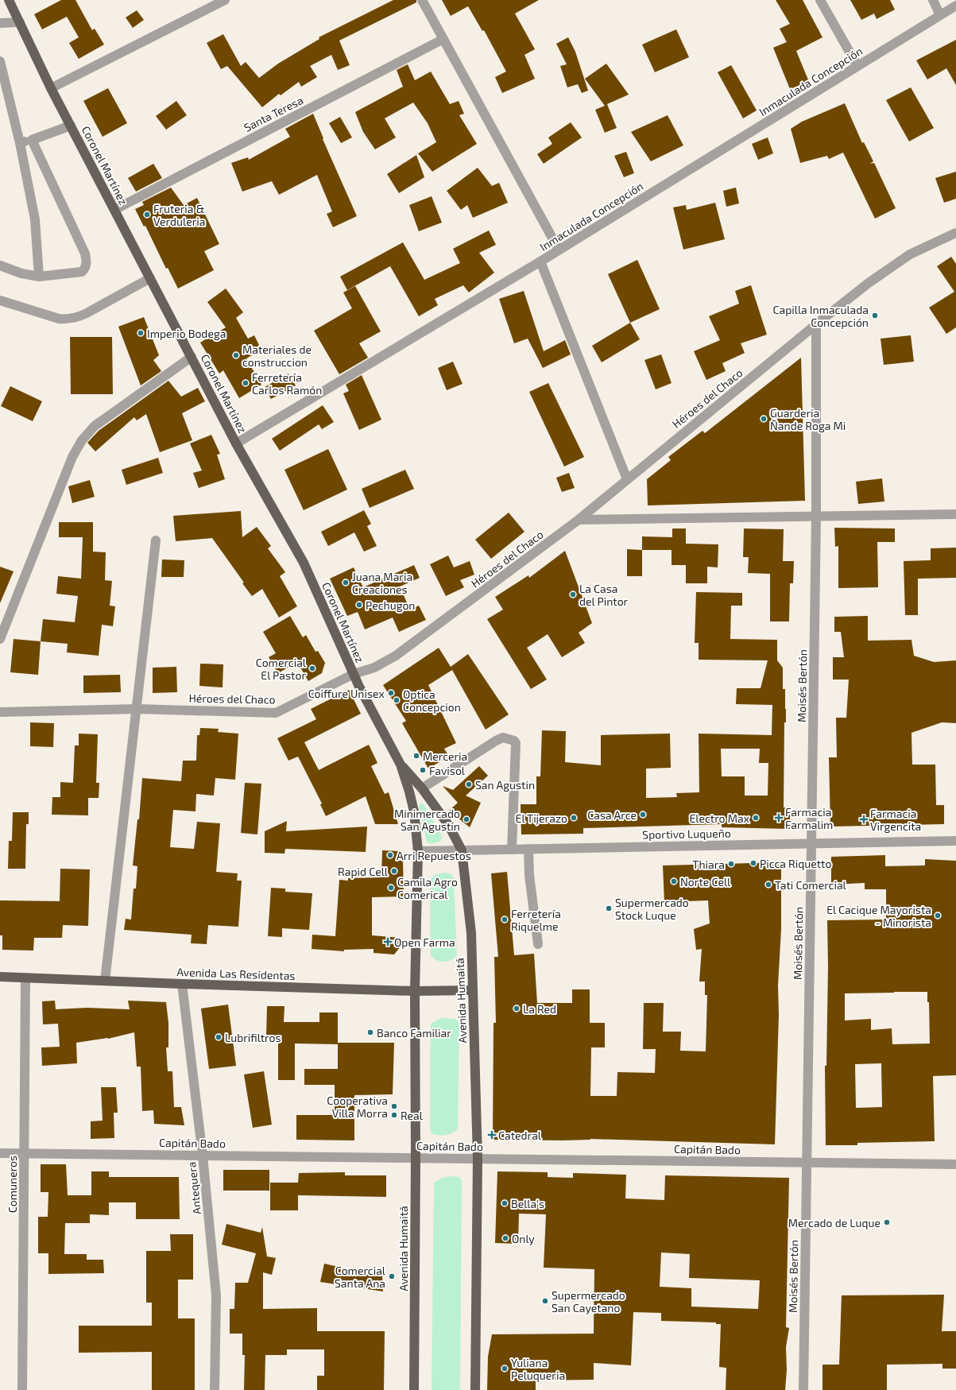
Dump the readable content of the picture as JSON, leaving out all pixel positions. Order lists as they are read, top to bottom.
{
  "streets": {
    "main road": ["Coronel Martínez", "Avenida Las Residentas", "Avenida Humaitá"],
    "street": [
      "Inmaculada Concepción",
      "Santa Teresa",
      "Héroes del Chaco",
      "Moisés Bertón",
      "Sportivo Luqueño",
      "Capitán Bado",
      "Comuneros",
      "Antequera"
    ]
  },
  "crossings": [
    ["Inmaculada Concepción", "Coronel Martínez"],
    ["Santa Teresa", "Coronel Martínez"],
    ["Coronel Martínez", "Héroes del Chaco"],
    ["Coronel Martínez", "Avenida Humaitá"],
    ["Héroes del Chaco", "Moisés Bertón"],
    ["Moisés Bertón", "Sportivo Luqueño"],
    ["Moisés Bertón", "Capitán Bado"],
    ["Sportivo Luqueño", "Avenida Humaitá"],
    ["Avenida Las Residentas", "Avenida Humaitá"],
    ["Avenida Las Residentas", "Comuneros"],
    ["Avenida Las Residentas", "Antequera"],
    ["Avenida Humaitá", "Capitán Bado"],
    ["Capitán Bado", "Comuneros"],
    ["Capitán Bado", "Antequera"]
  ],
  "places": {
    "other": [
      "Fruteria & Verduleria",
      "Capilla Inmaculada Concepción",
      "Imperio Bodega",
      "Materiales de construccion",
      "Ferretería Carlos Ramón",
      "Guarderia Ñande Roga Mi",
      "Juana Maria Creaciones",
      "La Casa del Pintor",
      "Pechugon",
      "Comercial El Pastor",
      "Coiffure Unisex",
      "Optica Concepcion",
      "Merceria",
      "Favisol",
      "San Agustin",
      "Casa Arce",
      "El Tijerazo",
      "Electro Max",
      "Minimercado San Agustín",
      "Arri Repuestos",
      "Picca Riquetto",
      "Thiara",
      "Rapid Cell",
      "Norte Cell",
      "Tati Comercial",
      "Camila Agro Comerical",
      "Supermercado Stock Luque",
      "El Cacique Mayorista - Minorista",
      "Ferretería Riquelme",
      "La Red",
      "Banco Familiar",
      "Lubrifiltros",
      "Cooperativa Villa Morra",
      "Real",
      "Bella's",
      "Mercado de Luque",
      "Only",
      "Comercial Santa Ana",
      "Supermercado San Cayetano",
      "Yuliana Peluqueria"
    ],
    "health": [
      "Farmacia Farmalim",
      "Farmacia Virgencita",
      "Open Farma",
      "Catedral"
    ]
  }
}
